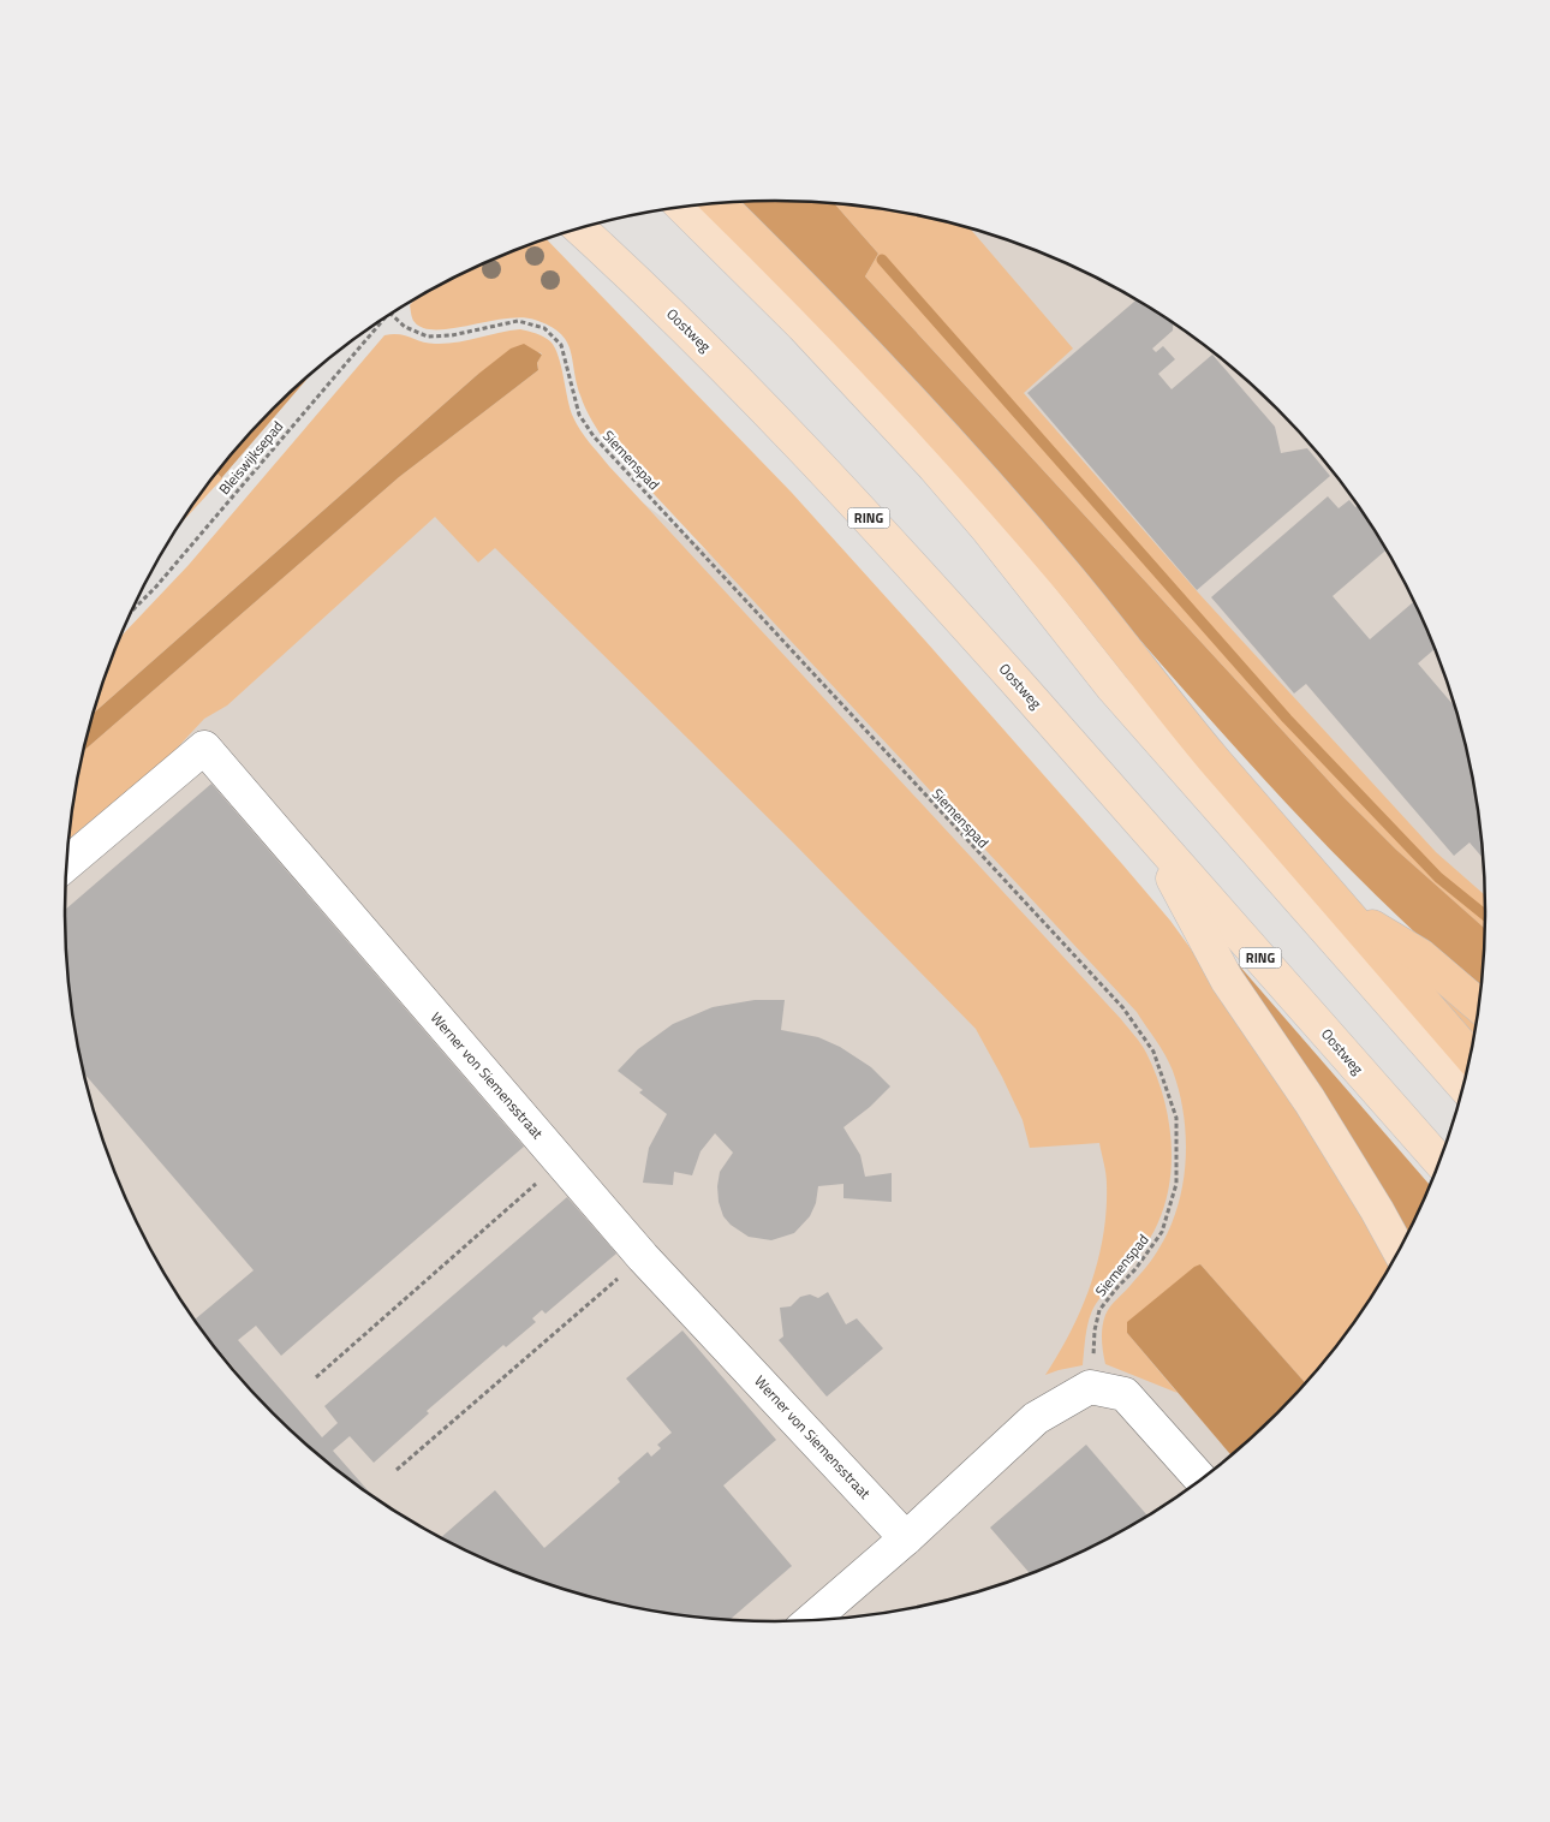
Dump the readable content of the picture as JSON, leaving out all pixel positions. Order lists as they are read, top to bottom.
{
  "streets": {
    "main road": ["Oostweg", "RING"],
    "street": ["Werner von Siemensstraat"],
    "path": ["Bleiswijksepad", "Siemenspad"]
  }
}
